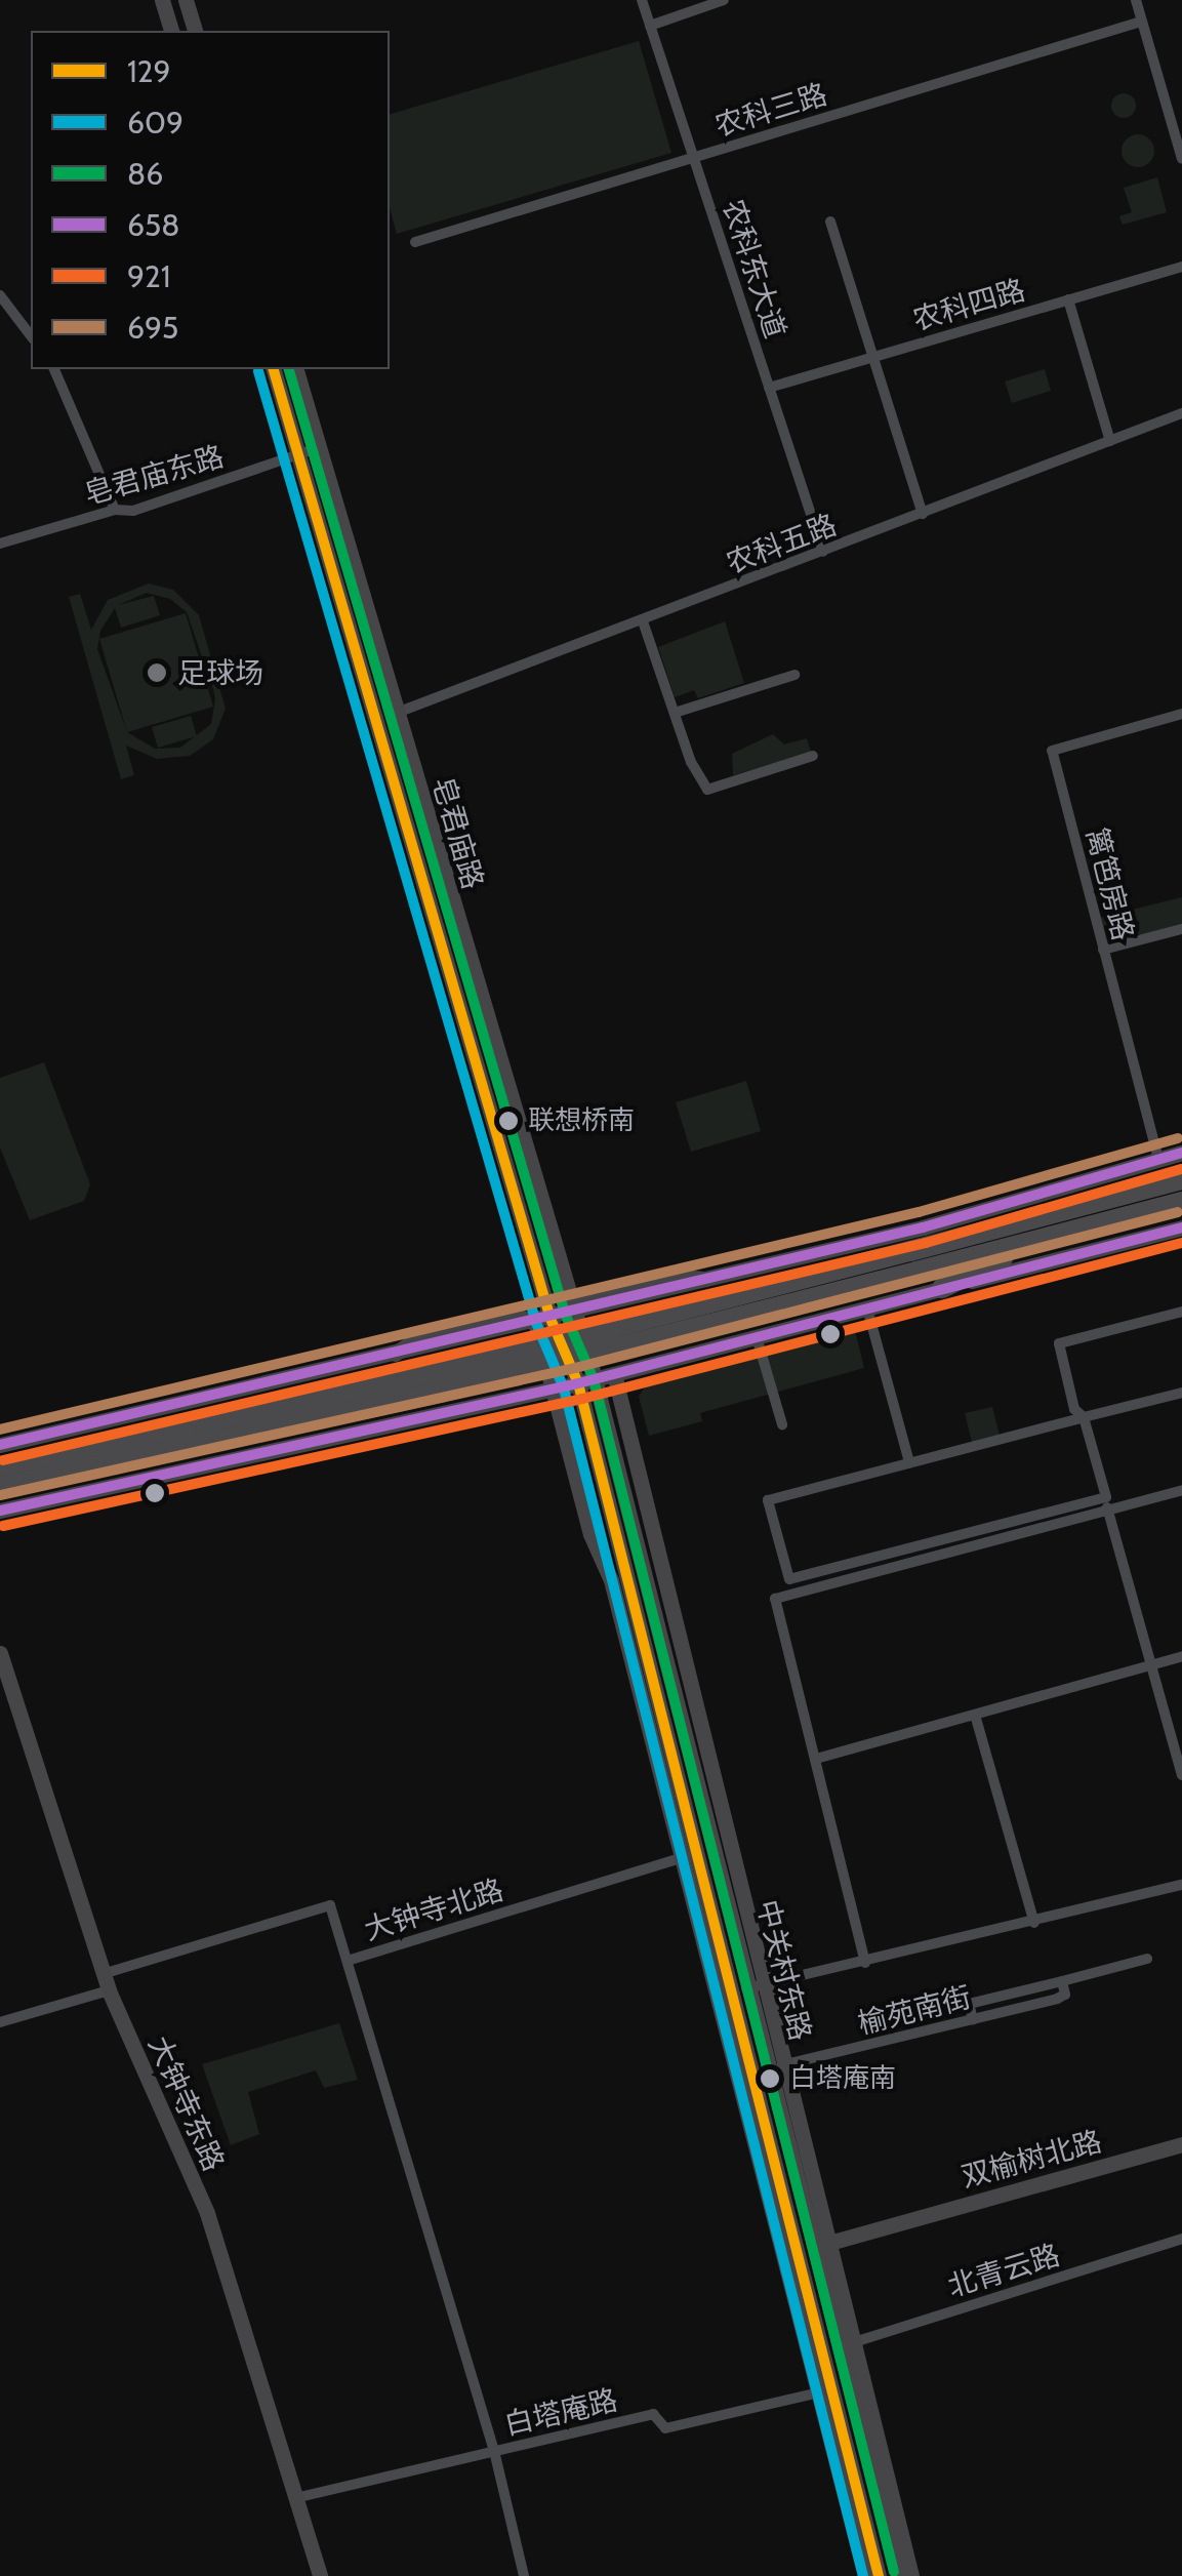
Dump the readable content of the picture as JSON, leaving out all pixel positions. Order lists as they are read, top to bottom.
{
  "streets": {
    "street": [
      "农科三路",
      "农科东大道",
      "农科四路",
      "皂君庙东路",
      "农科五路",
      "皂君庙路",
      "篱笆房路",
      "大钟寺北路",
      "中关村东路",
      "榆苑南街",
      "大钟寺东路",
      "双榆树北路",
      "北青云路",
      "白塔庵路"
    ]
  },
  "crossings": [
    ["农科三路", "农科东大道"],
    ["农科东大道", "农科四路"],
    ["农科东大道", "农科五路"],
    ["皂君庙东路", "皂君庙路"],
    ["农科五路", "皂君庙路"],
    ["皂君庙路", "中关村东路"],
    ["大钟寺北路", "中关村东路"],
    ["大钟寺北路", "大钟寺东路"],
    ["中关村东路", "榆苑南街"],
    ["中关村东路", "双榆树北路"],
    ["中关村东路", "北青云路"],
    ["中关村东路", "白塔庵路"],
    ["大钟寺东路", "白塔庵路"]
  ],
  "places": ["足球场", "联想桥南", "白塔庵南"],
  "lines": [
    "transit line 129",
    "transit line 86",
    "transit line 609",
    "transit line 695",
    "transit line 658",
    "transit line 921"
  ],
  "legend": [
    "129",
    "609",
    "86",
    "658",
    "921",
    "695"
  ]
}
